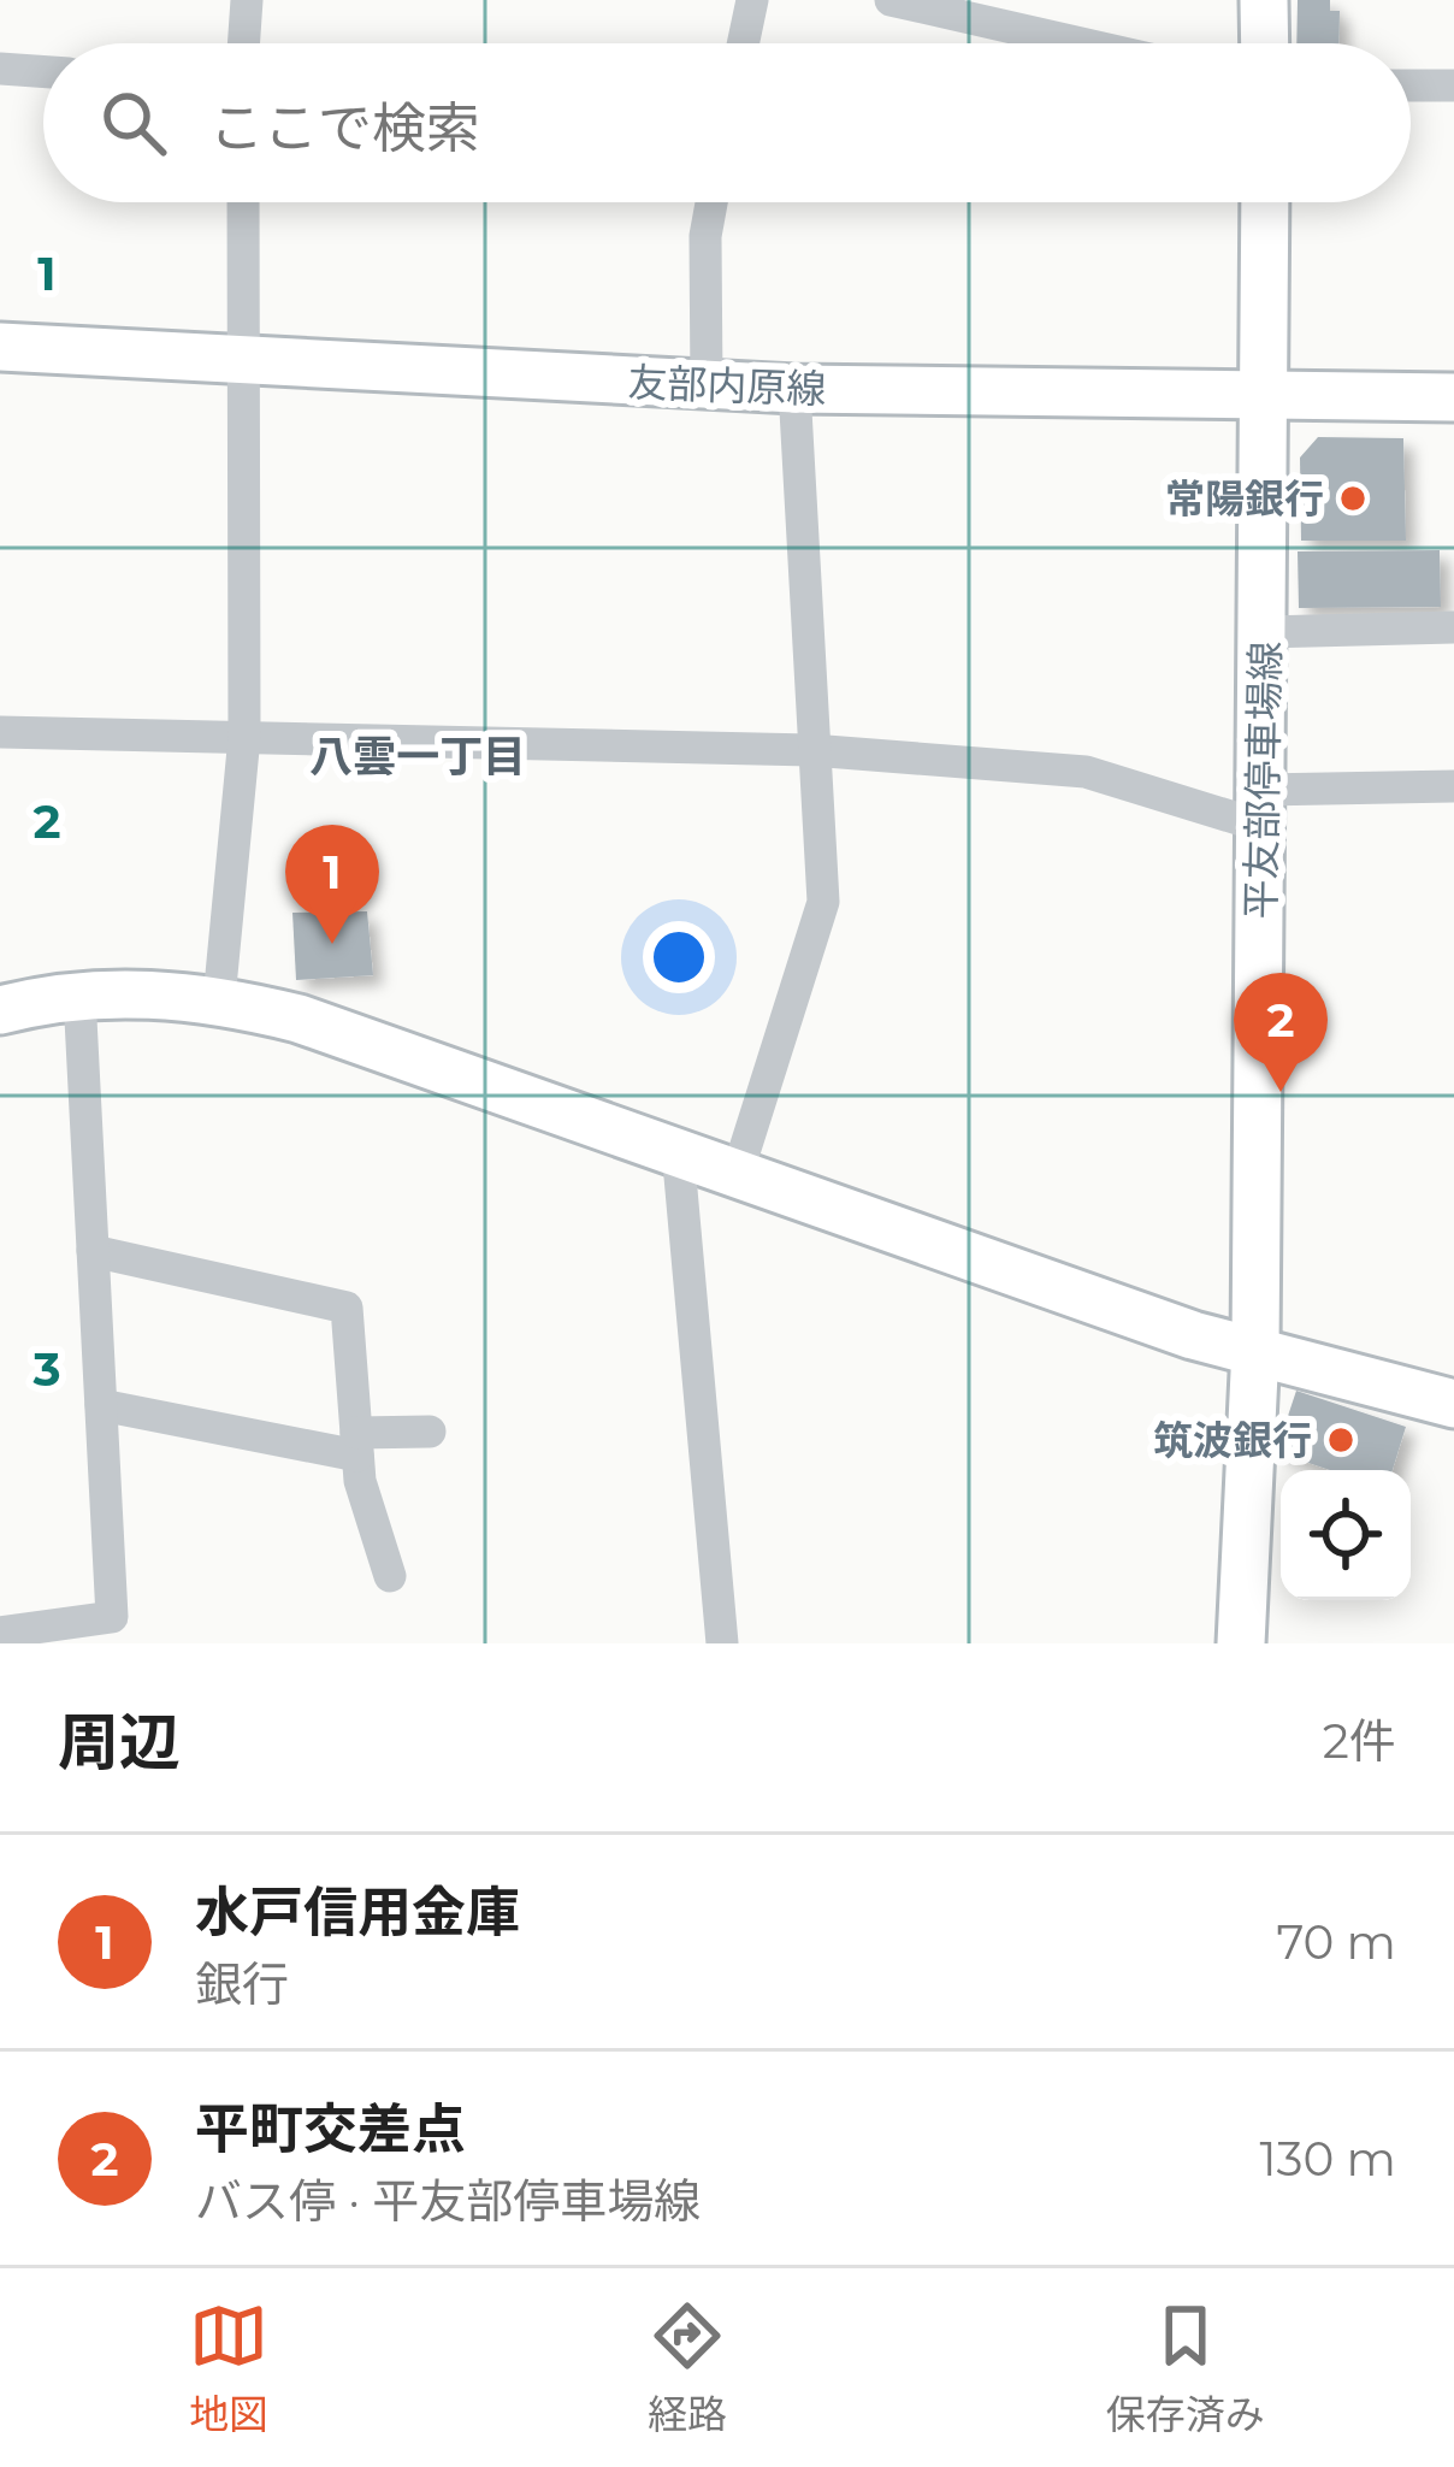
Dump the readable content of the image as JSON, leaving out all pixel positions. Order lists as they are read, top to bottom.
{
  "streets": {
    "main road": ["友部内原線", "平友部停車場線"]
  },
  "crossings": [
    ["友部内原線", "平友部停車場線"]
  ],
  "districts": ["八雲一丁目"],
  "places": ["常陽銀行", "筑波銀行"],
  "page": {
    "search": "ここで検索",
    "pins": ["1", "2"],
    "heading": ["周辺", "2件"],
    "list": [
      {
        "mark": "1",
        "name": "水戸信用金庫",
        "note": "銀行",
        "value": "70 m"
      },
      {
        "mark": "2",
        "name": "平町交差点",
        "note": "バス停 · 平友部停車場線",
        "value": "130 m"
      }
    ],
    "nav": ["地図", "経路", "保存済み"]
  },
  "grid": {
    "rows": ["1", "2", "3"]
  }
}
